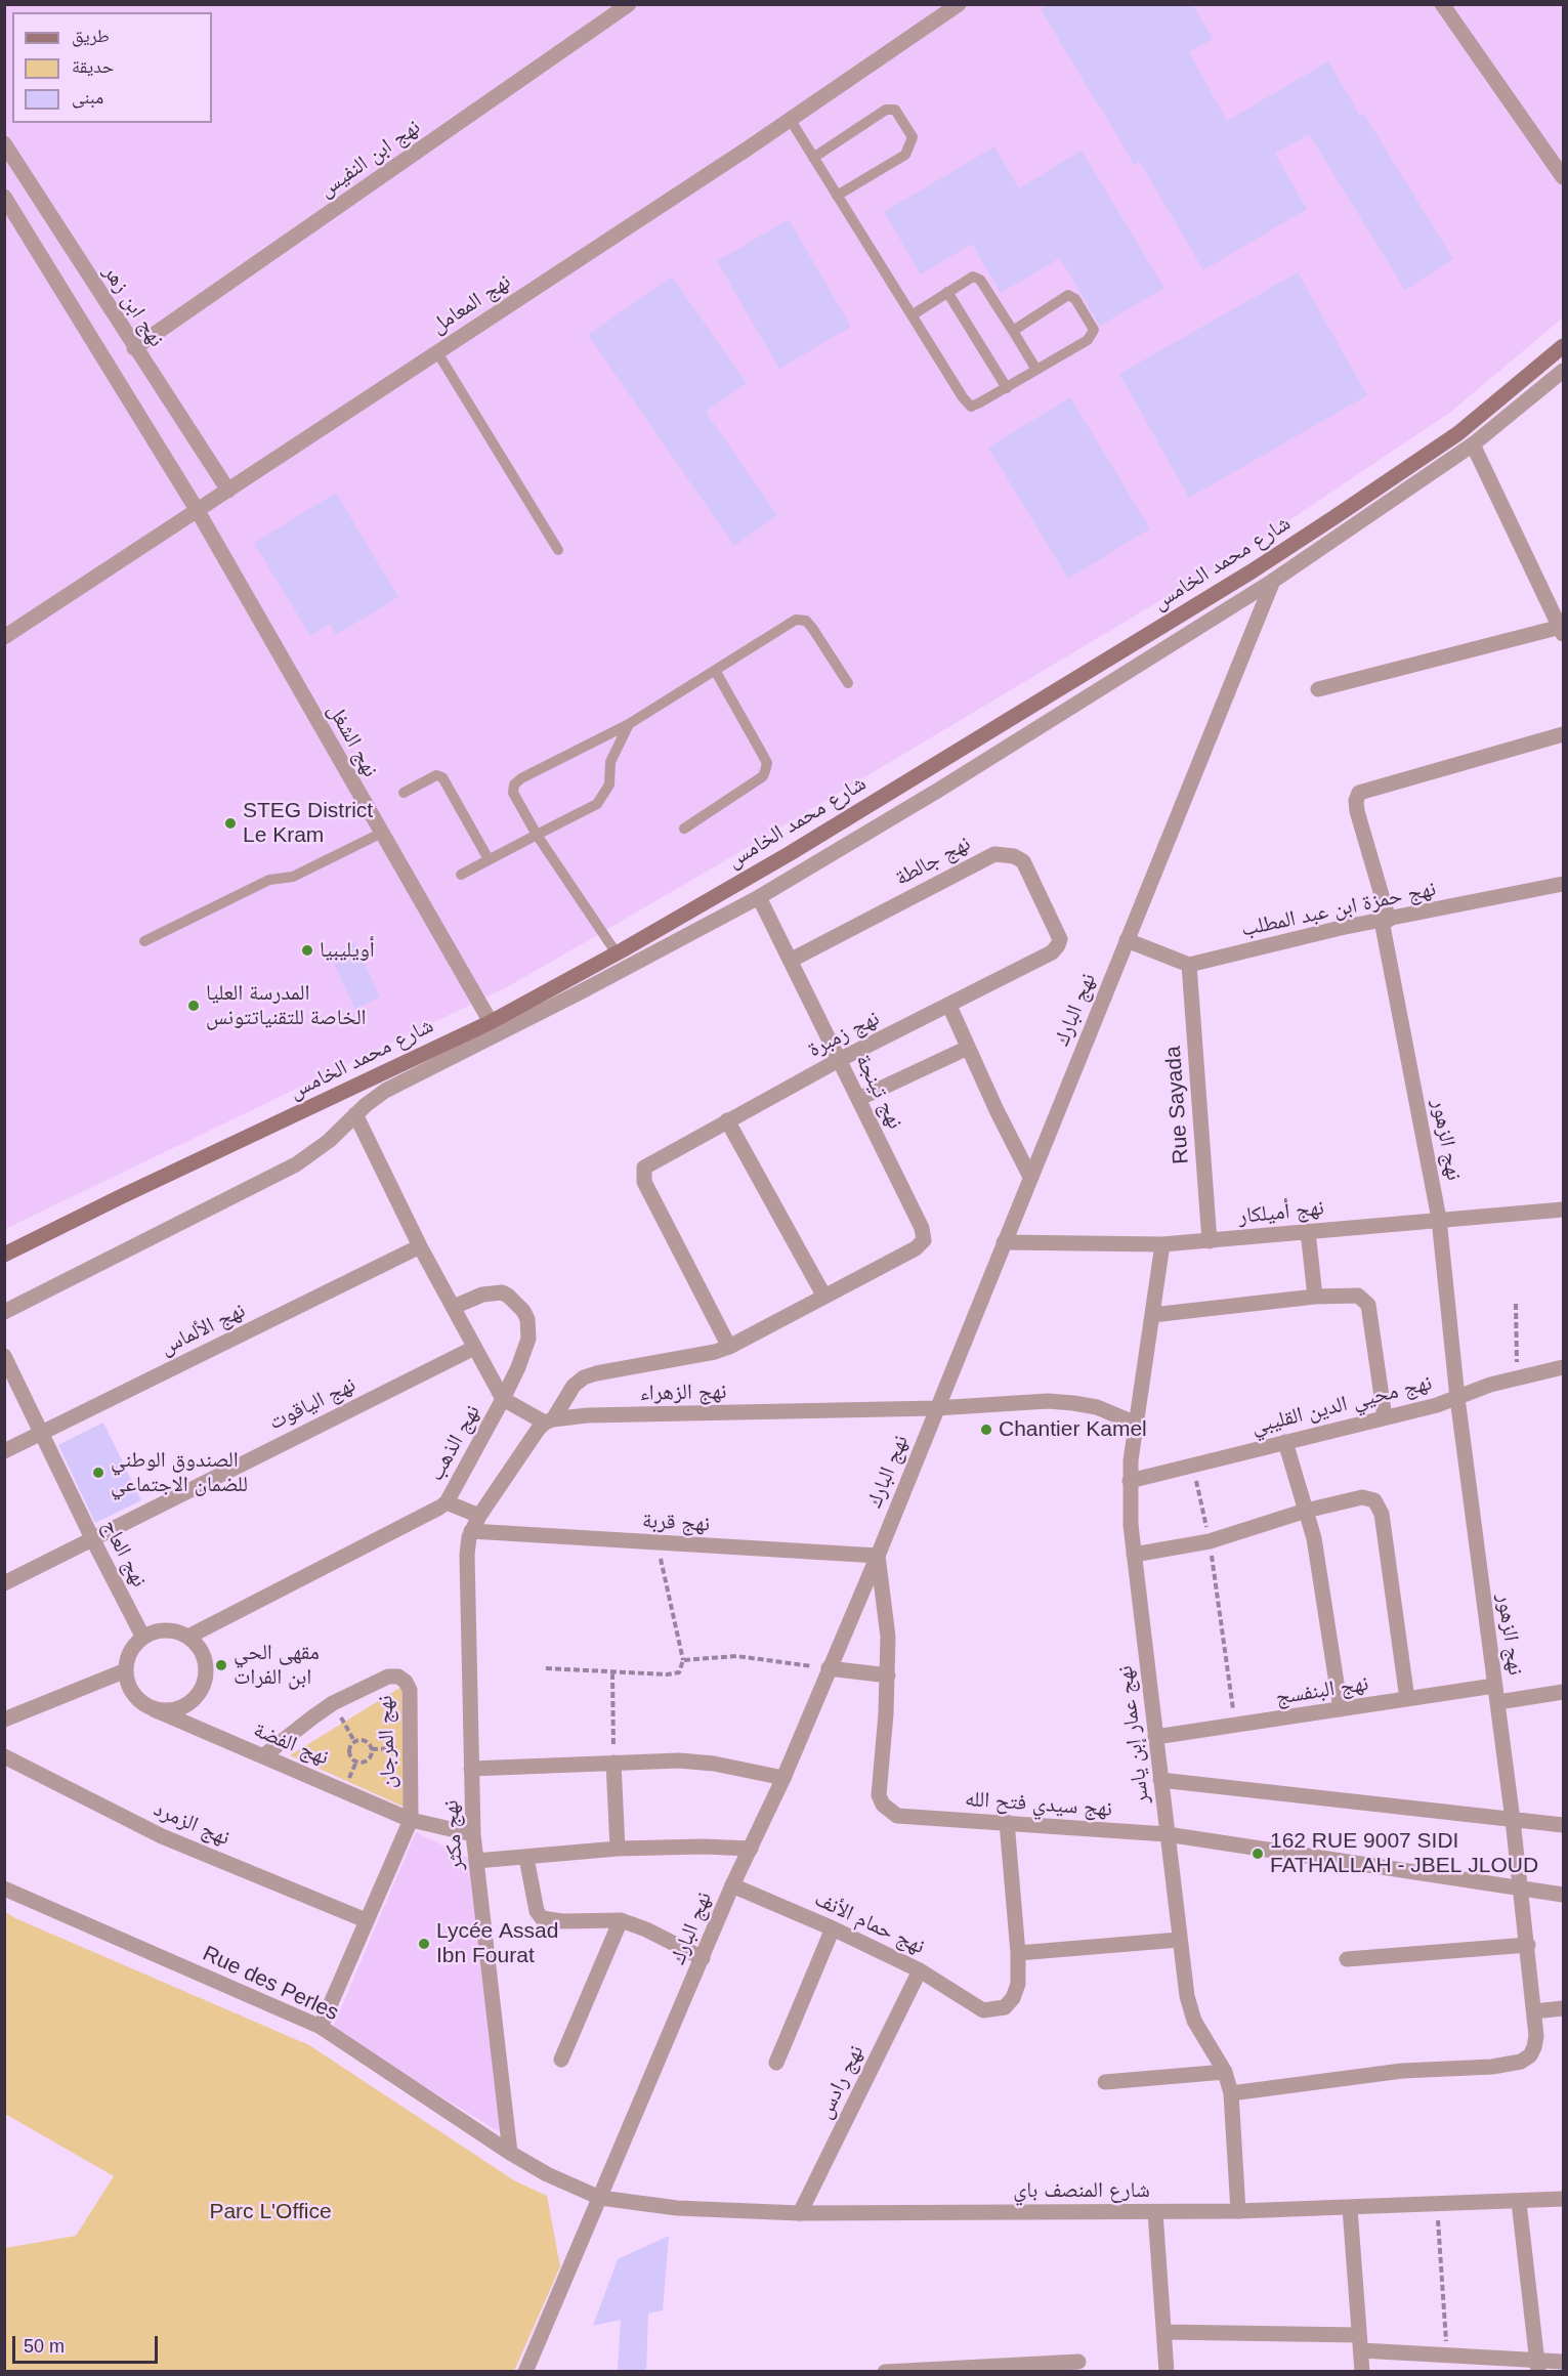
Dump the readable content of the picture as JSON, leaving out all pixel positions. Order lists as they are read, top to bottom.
{
  "streets": {
    "main road": ["شارع محمد الخامس"],
    "street": [
      "نهج ابن النفيس",
      "نهج المعامل",
      "نهج ابن زهر",
      "نهج الشغل",
      "نهج جالطة",
      "نهج حمزة ابن عبد المطلب",
      "نهج البارك",
      "نهج زمبرة",
      "نهج تينجة",
      "Rue Sayada",
      "نهج الزهور",
      "نهج أميلكار",
      "نهج الألماس",
      "نهج الزهراء",
      "نهج الياقوت",
      "نهج محيي الدين القليبي",
      "نهج الذهب",
      "نهج قربة",
      "نهج العاج",
      "نهج البنفسج",
      "نهج عمار إبن ياسر",
      "نهج المرجان",
      "نهج الفضة",
      "نهج سيدي فتح الله",
      "نهج الزمرد",
      "نهج مكثر",
      "نهج حمام الأنف",
      "Rue des Perles",
      "نهج رادس",
      "شارع المنصف باي"
    ]
  },
  "crossings": [
    ["نهج ابن النفيس", "نهج ابن زهر"],
    ["نهج المعامل", "نهج ابن زهر"],
    ["نهج المعامل", "نهج الشغل"],
    ["شارع محمد الخامس", "نهج الشغل"],
    ["نهج جالطة", "نهج زمبرة"],
    ["نهج جالطة", "نهج تينجة"],
    ["نهج حمزة ابن عبد المطلب", "Rue Sayada"],
    ["نهج حمزة ابن عبد المطلب", "نهج الزهور"],
    ["نهج البارك", "نهج أميلكار"],
    ["نهج البارك", "نهج الزهراء"],
    ["نهج البارك", "نهج قربة"],
    ["نهج البارك", "نهج سيدي فتح الله"],
    ["نهج البارك", "نهج حمام الأنف"],
    ["نهج البارك", "Rue des Perles"],
    ["نهج البارك", "شارع المنصف باي"],
    ["نهج زمبرة", "نهج تينجة"],
    ["Rue Sayada", "نهج أميلكار"],
    ["نهج الزهور", "نهج أميلكار"],
    ["نهج الزهور", "نهج محيي الدين القليبي"],
    ["نهج الزهور", "نهج البنفسج"],
    ["نهج الزهور", "نهج عمار إبن ياسر"],
    ["نهج الزهور", "نهج سيدي فتح الله"],
    ["نهج أميلكار", "نهج عمار إبن ياسر"],
    ["نهج الألماس", "نهج الذهب"],
    ["نهج الألماس", "نهج العاج"],
    ["نهج الزهراء", "نهج عمار إبن ياسر"],
    ["نهج الياقوت", "نهج الذهب"],
    ["نهج الياقوت", "نهج العاج"],
    ["نهج محيي الدين القليبي", "نهج عمار إبن ياسر"],
    ["نهج الذهب", "نهج العاج"],
    ["نهج الذهب", "نهج الفضة"],
    ["نهج قربة", "نهج سيدي فتح الله"],
    ["نهج قربة", "نهج مكثر"],
    ["نهج العاج", "نهج الفضة"],
    ["نهج البنفسج", "نهج عمار إبن ياسر"],
    ["نهج عمار إبن ياسر", "نهج سيدي فتح الله"],
    ["نهج عمار إبن ياسر", "شارع المنصف باي"],
    ["نهج المرجان", "نهج الفضة"],
    ["نهج الفضة", "نهج مكثر"],
    ["نهج مكثر", "Rue des Perles"],
    ["نهج حمام الأنف", "نهج رادس"],
    ["Rue des Perles", "شارع المنصف باي"],
    ["نهج رادس", "شارع المنصف باي"]
  ],
  "parks": ["Parc L'Office"],
  "places": [
    "STEG District Le Kram",
    "أويليبيا",
    "المدرسة العليا الخاصة للتقنياتتونس",
    "Chantier Kamel",
    "الصندوق الوطني للضمان الاجتماعي",
    "مقهى الحي ابن الفرات",
    "162 RUE 9007 SIDI FATHALLAH - JBEL JLOUD",
    "Lycée Assad Ibn Fourat"
  ],
  "legend": ["طريق", "حديقة", "مبنى"],
  "scale_bar": "50 m"
}
